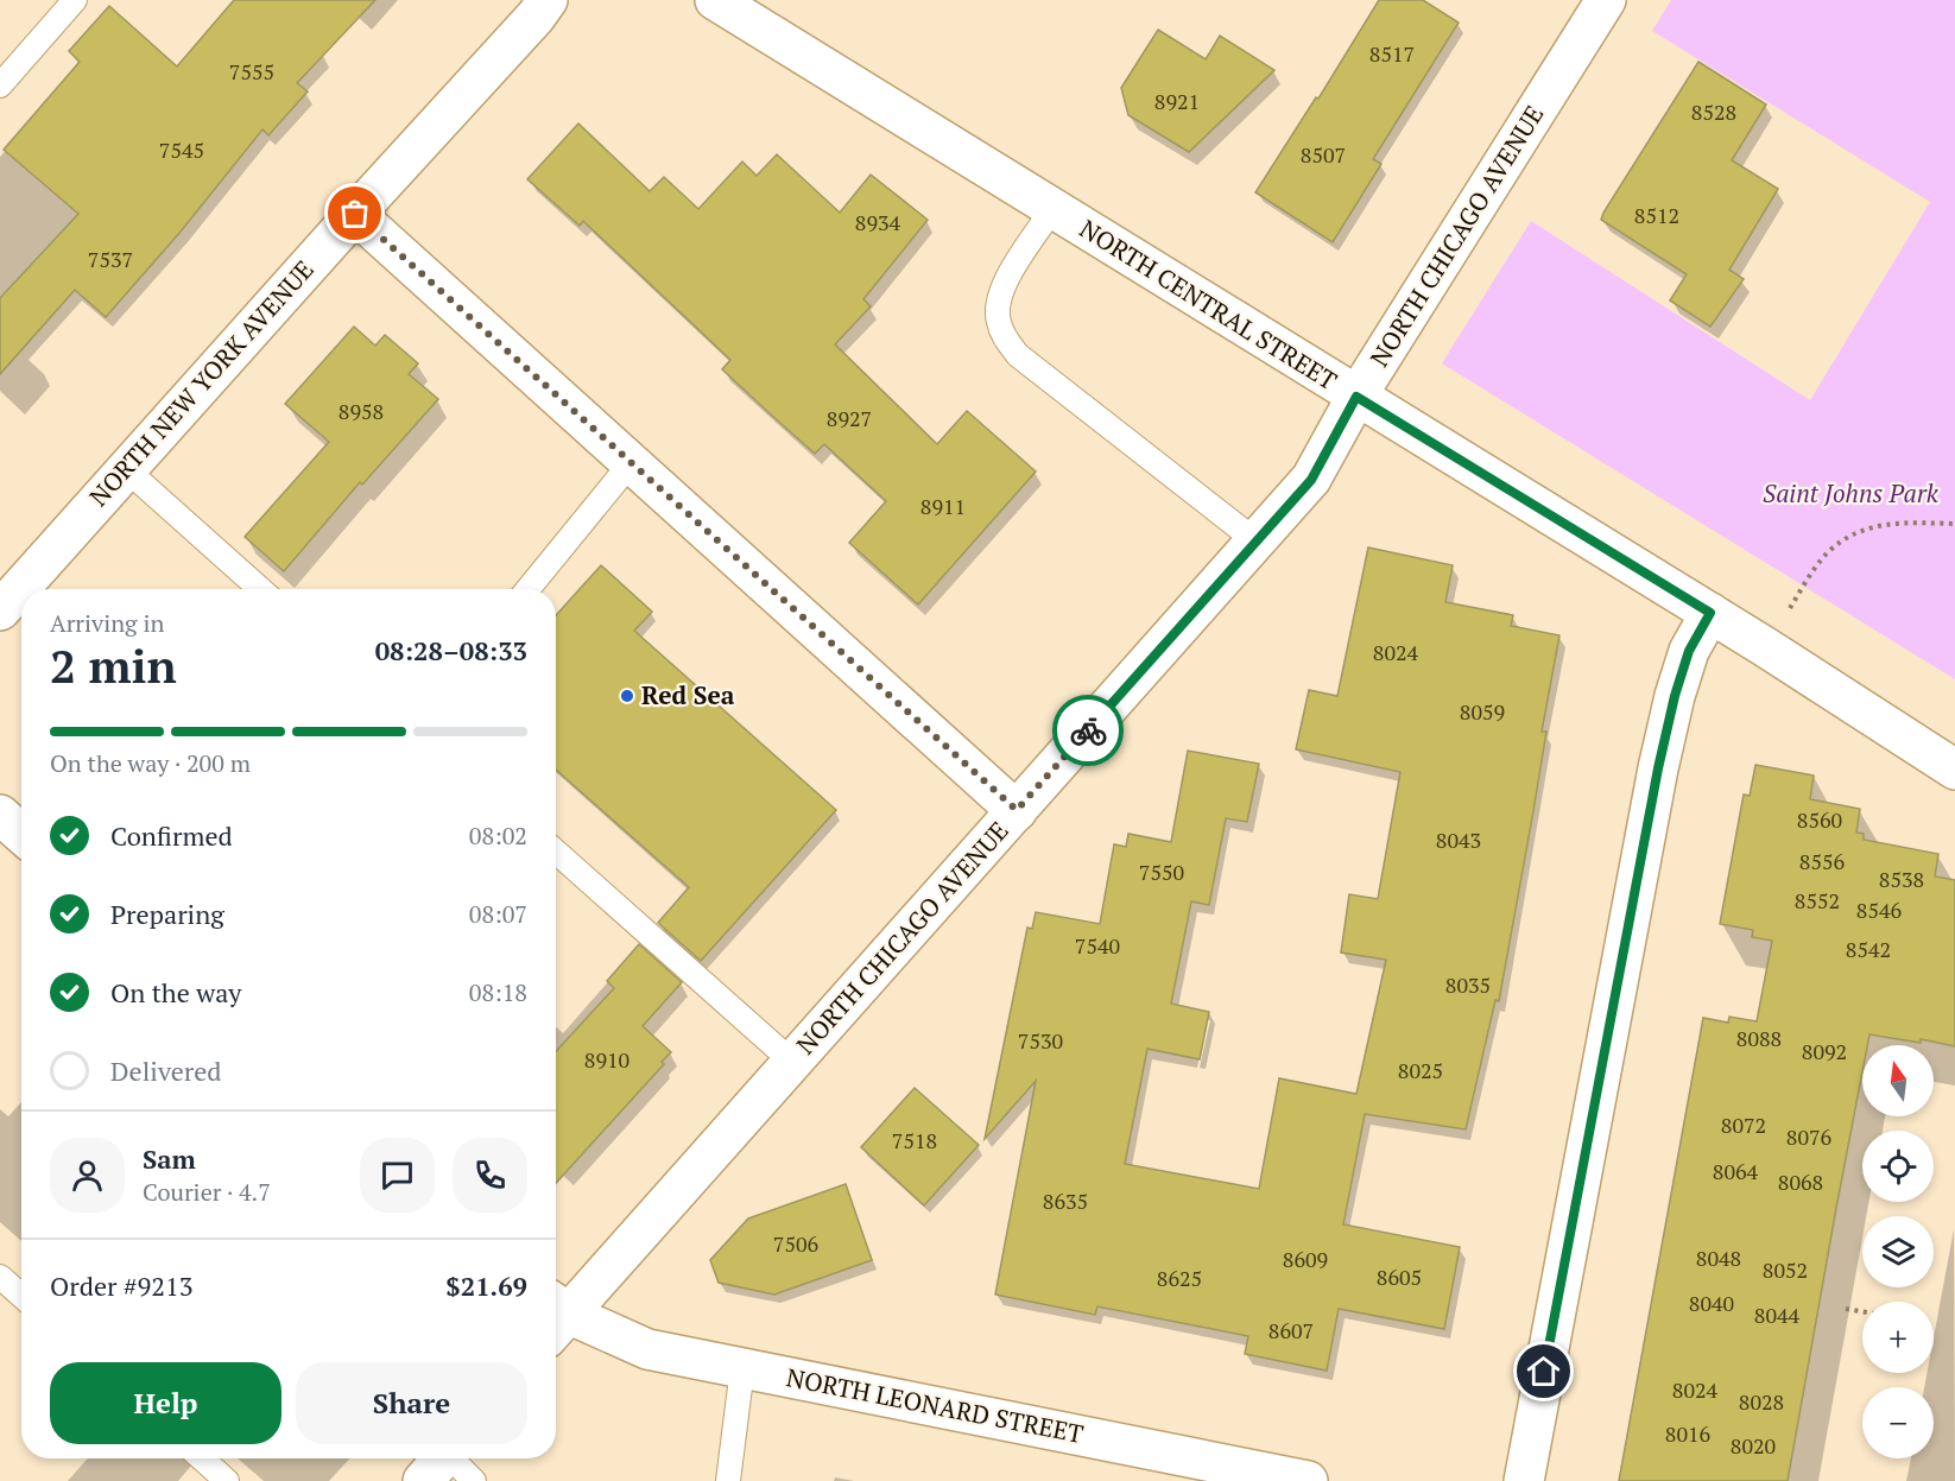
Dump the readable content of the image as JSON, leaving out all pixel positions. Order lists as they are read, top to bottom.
{
  "streets": {
    "street": [
      "NORTH CHICAGO AVENUE",
      "NORTH CENTRAL STREET",
      "NORTH NEW YORK AVENUE",
      "NORTH LEONARD STREET"
    ]
  },
  "crossings": [
    ["NORTH CHICAGO AVENUE", "NORTH CENTRAL STREET"]
  ],
  "parks": ["Saint Johns Park"],
  "places": ["Red Sea"],
  "house_numbers": [
    "8517",
    "7555",
    "8921",
    "8528",
    "7545",
    "8507",
    "8512",
    "8934",
    "7537",
    "8958",
    "8927",
    "8911",
    "8024",
    "8059",
    "8560",
    "8043",
    "8556",
    "7550",
    "8538",
    "8552",
    "8546",
    "7540",
    "8542",
    "8035",
    "8088",
    "7530",
    "8092",
    "8910",
    "8025",
    "8072",
    "8076",
    "7518",
    "8064",
    "8068",
    "8635",
    "7506",
    "8048",
    "8609",
    "8052",
    "8605",
    "8625",
    "8040",
    "8044",
    "8607",
    "8024",
    "8028",
    "8016",
    "8020"
  ],
  "north": "top",
  "page": {
    "heading": ["2 min", "Arriving in", "08:28–08:33"],
    "panel": [
      "Sam",
      "Courier · 4.7",
      "Order #9213",
      "$21.69"
    ],
    "bar": "On the way · 200 m",
    "list": [
      ["Confirmed", "08:02"],
      ["Preparing", "08:07"],
      ["On the way", "08:18"],
      "Delivered"
    ],
    "map_buttons": ["+", "−"],
    "buttons": ["Help", "Share"]
  }
}
